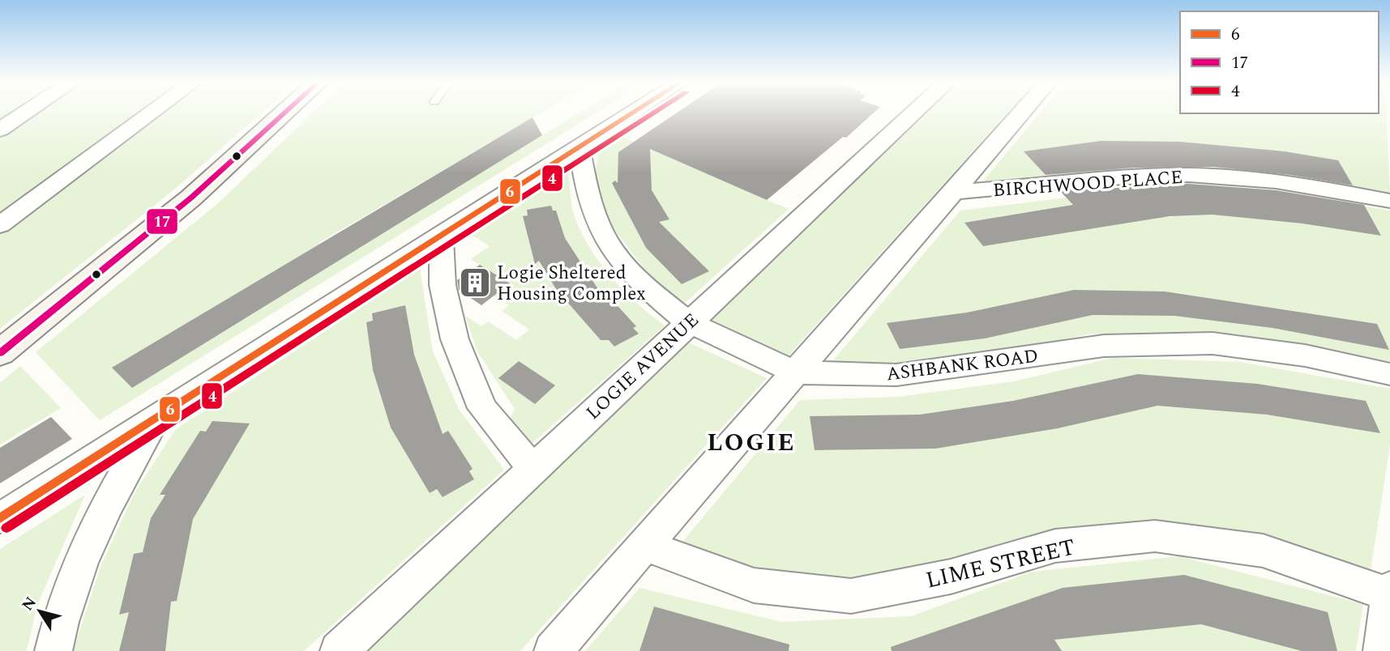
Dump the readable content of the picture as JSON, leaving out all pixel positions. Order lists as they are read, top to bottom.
{
  "streets": {
    "street": [
      "BIRCHWOOD PLACE",
      "ASHBANK ROAD",
      "LOGIE AVENUE",
      "LIME STREET"
    ]
  },
  "crossings": [
    ["ASHBANK ROAD", "LOGIE AVENUE"]
  ],
  "districts": ["LOGIE"],
  "places": {
    "building": ["Logie Sheltered Housing Complex"]
  },
  "lines": ["transit line 6", "transit line 17", "transit line 4"],
  "legend": ["6", "17", "4"],
  "north": "top left"
}
